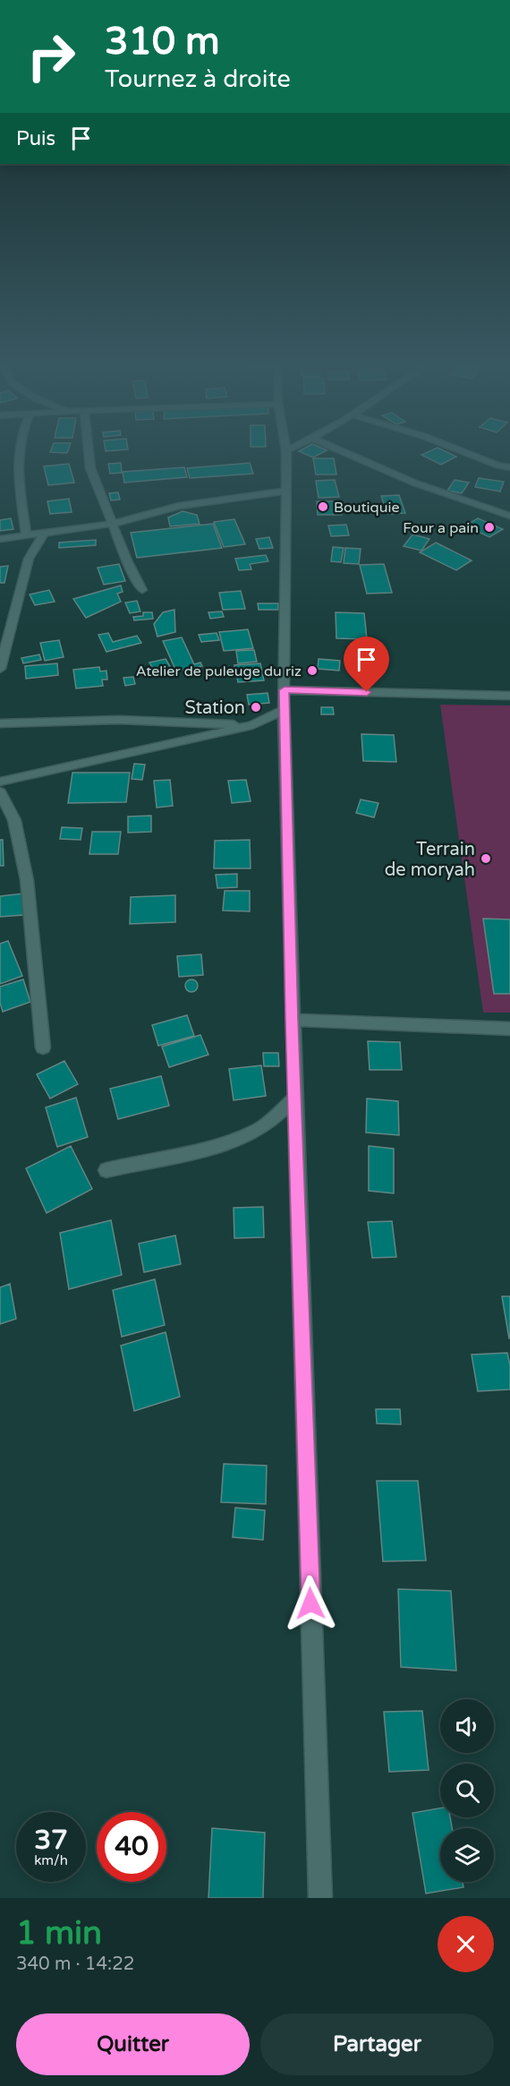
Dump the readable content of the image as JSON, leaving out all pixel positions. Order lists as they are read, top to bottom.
{
  "places": [
    "Boutiquie",
    "Four a pain",
    "Atelier de puleuge du riz",
    "Station",
    "Terrain de moryah"
  ],
  "page": {
    "turn": ["310 m", "Tournez à droite"],
    "then": "Puis",
    "speed": "37 km/h",
    "limit": "40",
    "heading": ["1 min", "340 m · 14:22"],
    "buttons": ["Quitter", "Partager"]
  }
}
